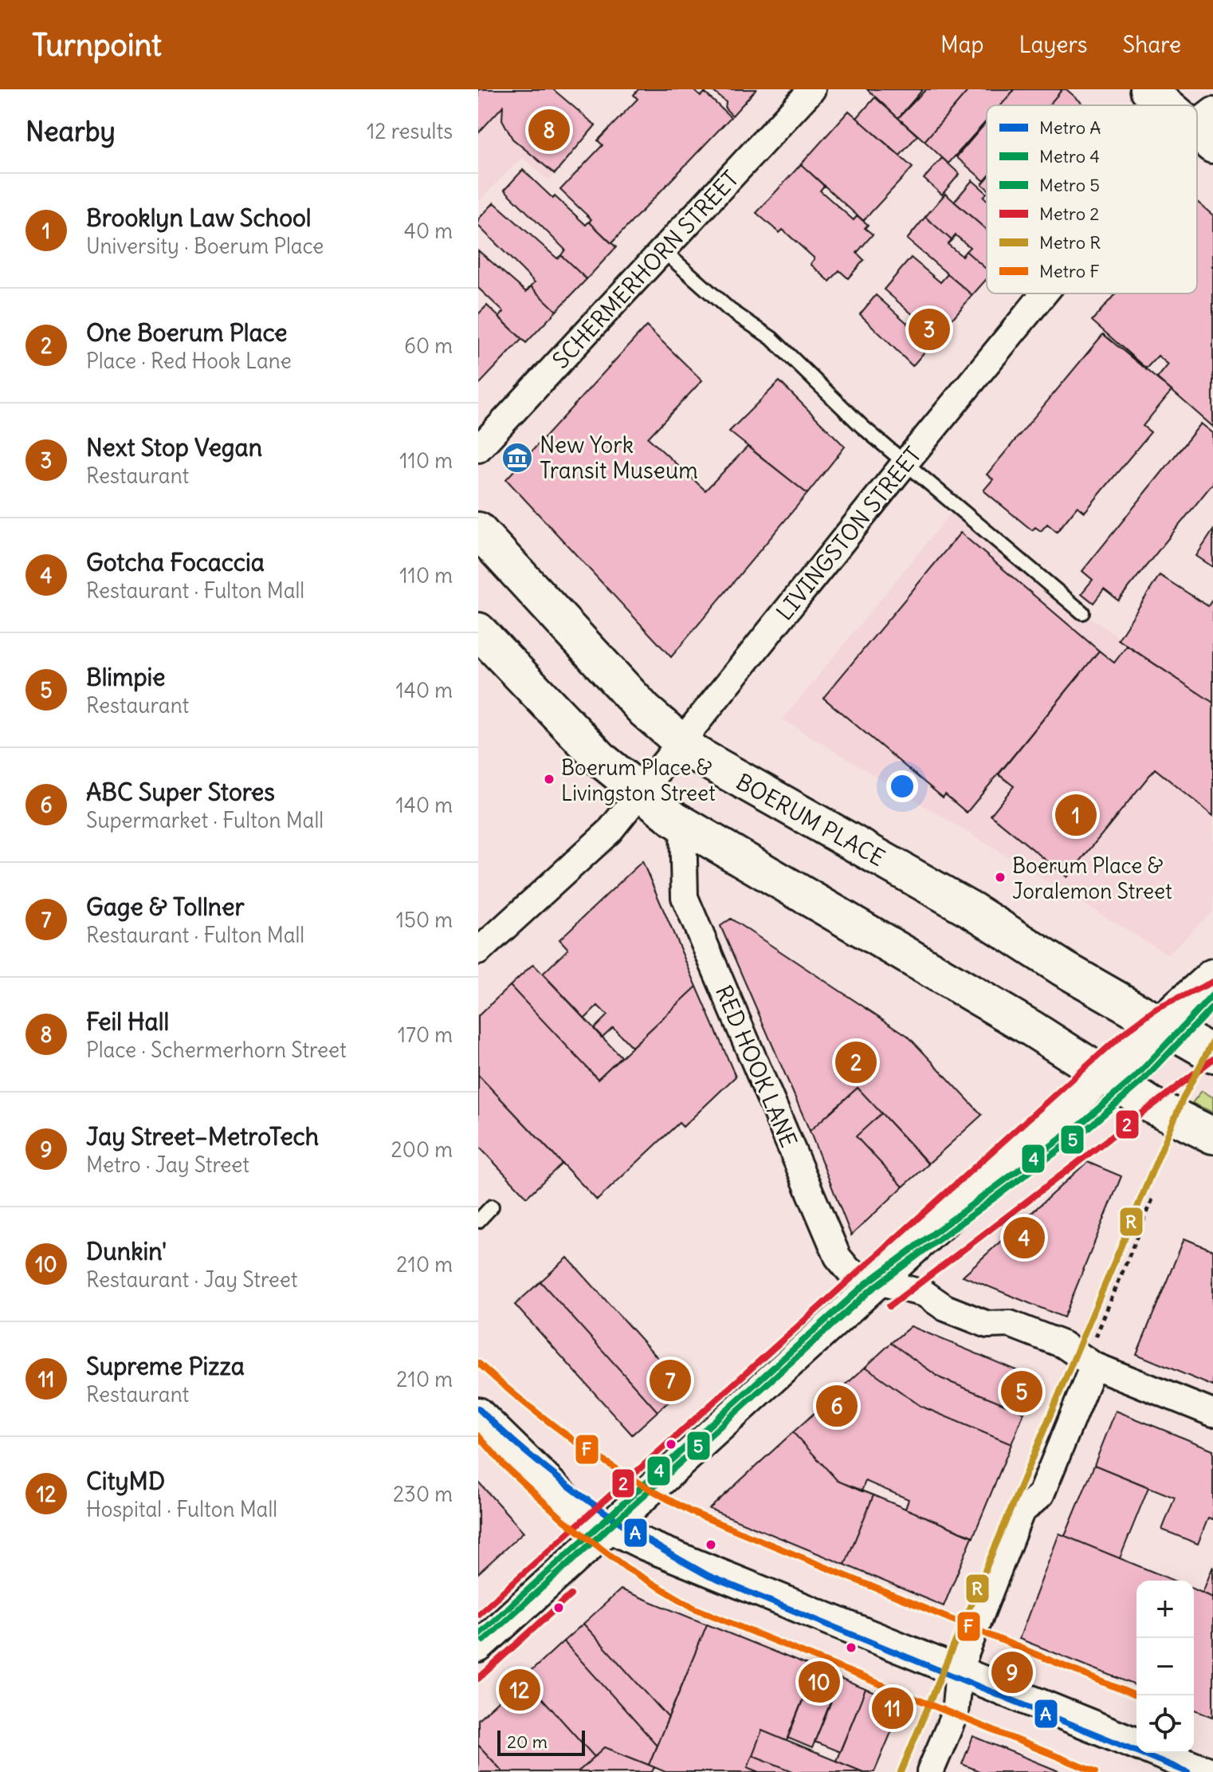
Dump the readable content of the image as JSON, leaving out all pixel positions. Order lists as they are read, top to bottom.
{
  "streets": {
    "main road": ["BOERUM PLACE"],
    "street": ["SCHERMERHORN STREET", "LIVINGSTON STREET", "RED HOOK LANE"]
  },
  "crossings": [
    ["LIVINGSTON STREET", "BOERUM PLACE"]
  ],
  "places": {
    "museum": ["New York Transit Museum"],
    "other": ["Boerum Place & Livingston Street", "Boerum Place & Joralemon Street"]
  },
  "lines": [
    "metro line 2",
    "metro line 4",
    "metro line 5",
    "metro line R",
    "metro line F",
    "metro line A"
  ],
  "legend": [
    "Metro A",
    "Metro 4",
    "Metro 5",
    "Metro 2",
    "Metro R",
    "Metro F"
  ],
  "scale_bar": "20 m",
  "page": {
    "header": "Turnpoint",
    "nav": ["Map", "Layers", "Share"],
    "heading": ["Nearby", "12 results"],
    "pins": [
      "8",
      "3",
      "1",
      "2",
      "4",
      "7",
      "5",
      "6",
      "9",
      "10",
      "12",
      "11"
    ],
    "list": [
      {
        "mark": "1",
        "name": "Brooklyn Law School",
        "note": "University · Boerum Place",
        "value": "40 m"
      },
      {
        "mark": "2",
        "name": "One Boerum Place",
        "note": "Place · Red Hook Lane",
        "value": "60 m"
      },
      {
        "mark": "3",
        "name": "Next Stop Vegan",
        "note": "Restaurant",
        "value": "110 m"
      },
      {
        "mark": "4",
        "name": "Gotcha Focaccia",
        "note": "Restaurant · Fulton Mall",
        "value": "110 m"
      },
      {
        "mark": "5",
        "name": "Blimpie",
        "note": "Restaurant",
        "value": "140 m"
      },
      {
        "mark": "6",
        "name": "ABC Super Stores",
        "note": "Supermarket · Fulton Mall",
        "value": "140 m"
      },
      {
        "mark": "7",
        "name": "Gage & Tollner",
        "note": "Restaurant · Fulton Mall",
        "value": "150 m"
      },
      {
        "mark": "8",
        "name": "Feil Hall",
        "note": "Place · Schermerhorn Street",
        "value": "170 m"
      },
      {
        "mark": "9",
        "name": "Jay Street–MetroTech",
        "note": "Metro · Jay Street",
        "value": "200 m"
      },
      {
        "mark": "10",
        "name": "Dunkin'",
        "note": "Restaurant · Jay Street",
        "value": "210 m"
      },
      {
        "mark": "11",
        "name": "Supreme Pizza",
        "note": "Restaurant",
        "value": "210 m"
      },
      {
        "mark": "12",
        "name": "CityMD",
        "note": "Hospital · Fulton Mall",
        "value": "230 m"
      }
    ],
    "map_buttons": ["+", "−"],
    "scale": "20 m"
  }
}
